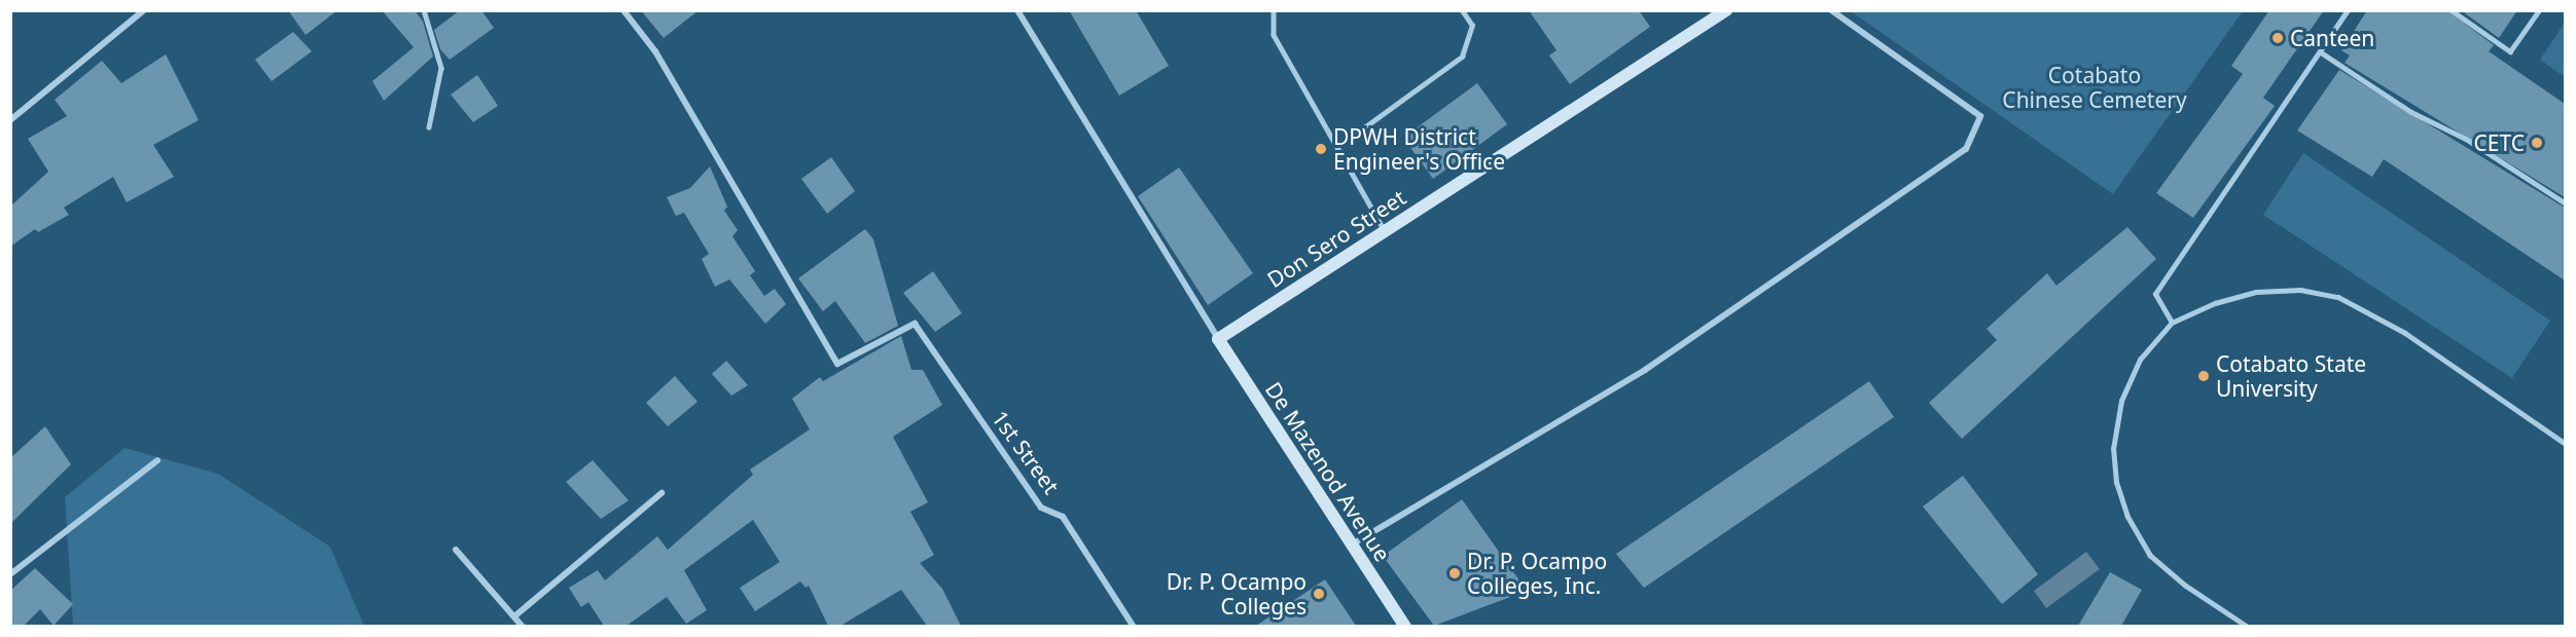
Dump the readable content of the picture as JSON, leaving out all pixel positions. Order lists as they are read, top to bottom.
{
  "streets": {
    "main road": ["Don Sero Street", "De Mazenod Avenue"],
    "street": ["1st Street"]
  },
  "crossings": [
    ["Don Sero Street", "De Mazenod Avenue"]
  ],
  "parks": ["Cotabato Chinese Cemetery"],
  "places": [
    "Canteen",
    "CETC",
    "DPWH District Engineer's Office",
    "Cotabato State University",
    "Dr. P. Ocampo Colleges, Inc.",
    "Dr. P. Ocampo Colleges"
  ]
}
